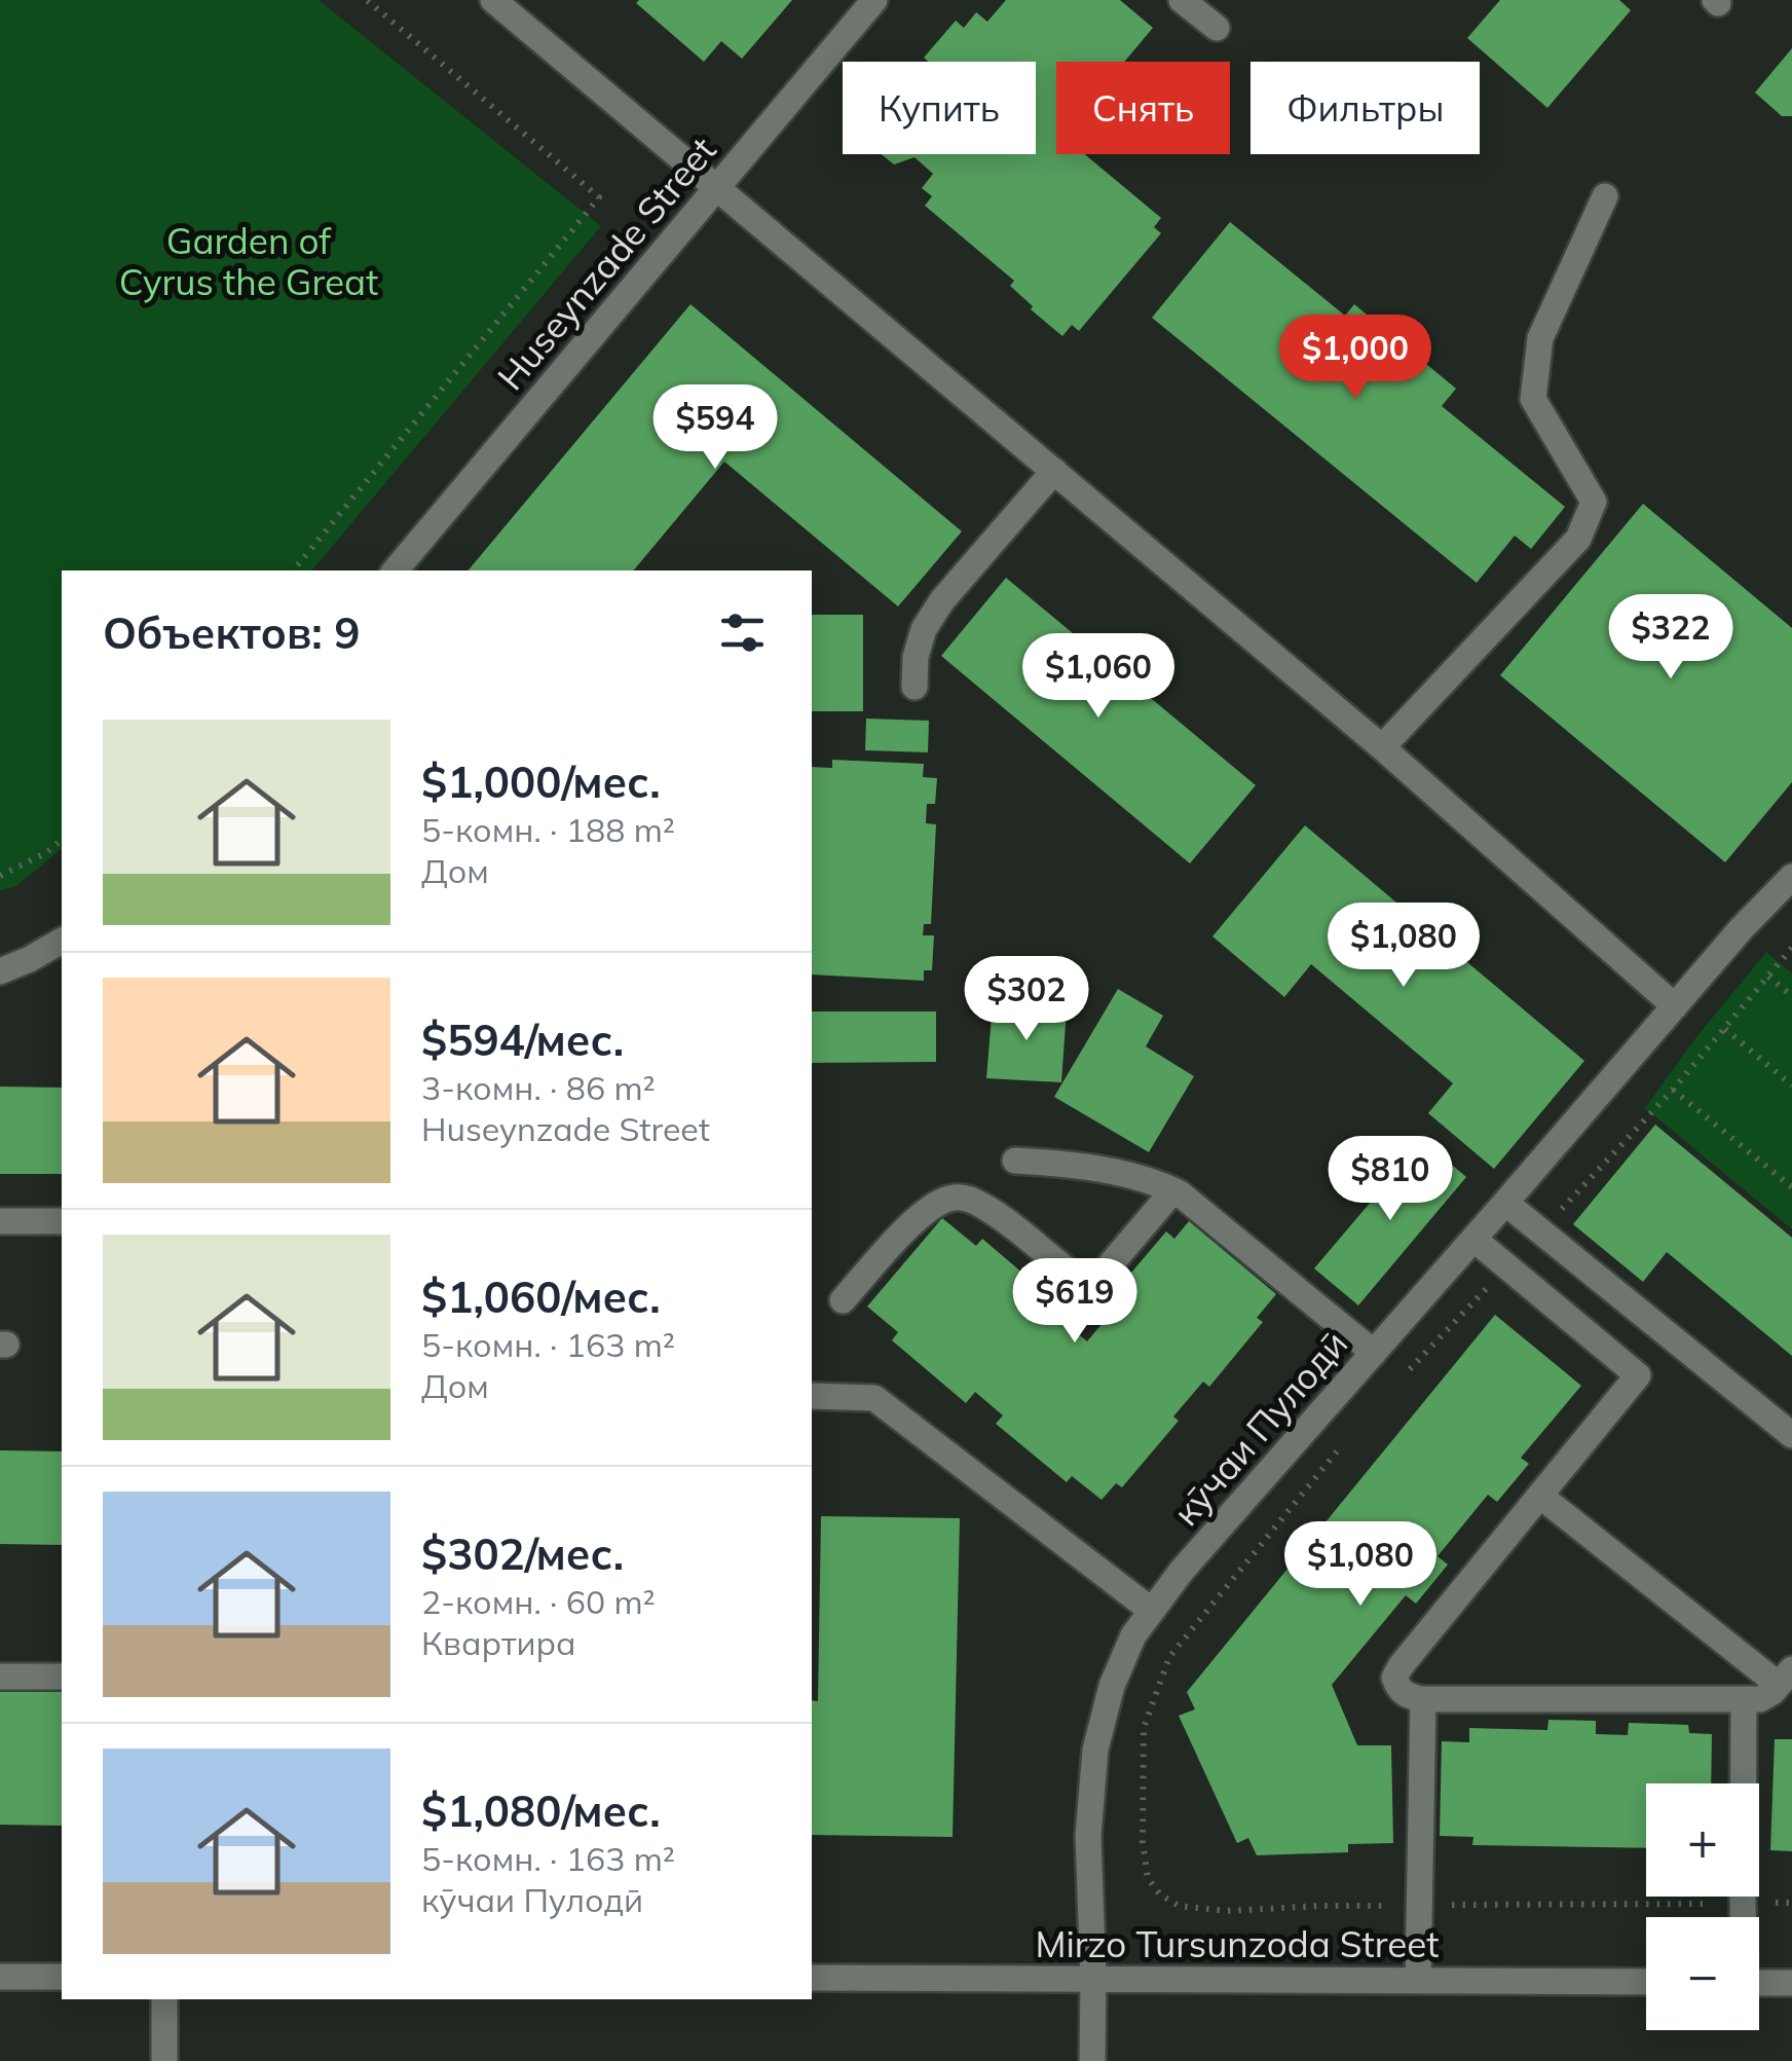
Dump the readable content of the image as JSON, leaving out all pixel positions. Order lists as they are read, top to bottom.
{
  "streets": {
    "street": ["Huseynzade Street", "кӯчаи Пулодӣ", "Mirzo Tursunzoda Street"]
  },
  "crossings": [
    ["кӯчаи Пулодӣ", "Mirzo Tursunzoda Street"]
  ],
  "parks": ["Garden of Cyrus the Great"],
  "page": {
    "chip": ["Купить", "Снять", "Фильтры"],
    "price": [
      "$1,000",
      "$594",
      "$322",
      "$1,060",
      "$1,080",
      "$302",
      "$810",
      "$619",
      "$1,080"
    ],
    "heading": "Объектов: 9",
    "list": [
      {
        "name": "$1,000/мес.",
        "note": "5-комн. · 188 m² · Дом"
      },
      {
        "name": "$594/мес.",
        "note": "3-комн. · 86 m² · Huseynzade Street"
      },
      {
        "name": "$1,060/мес.",
        "note": "5-комн. · 163 m² · Дом"
      },
      {
        "name": "$302/мес.",
        "note": "2-комн. · 60 m² · Квартира"
      },
      {
        "name": "$1,080/мес.",
        "note": "5-комн. · 163 m² · кӯчаи Пулодӣ"
      }
    ],
    "map_buttons": ["+", "−"]
  }
}
